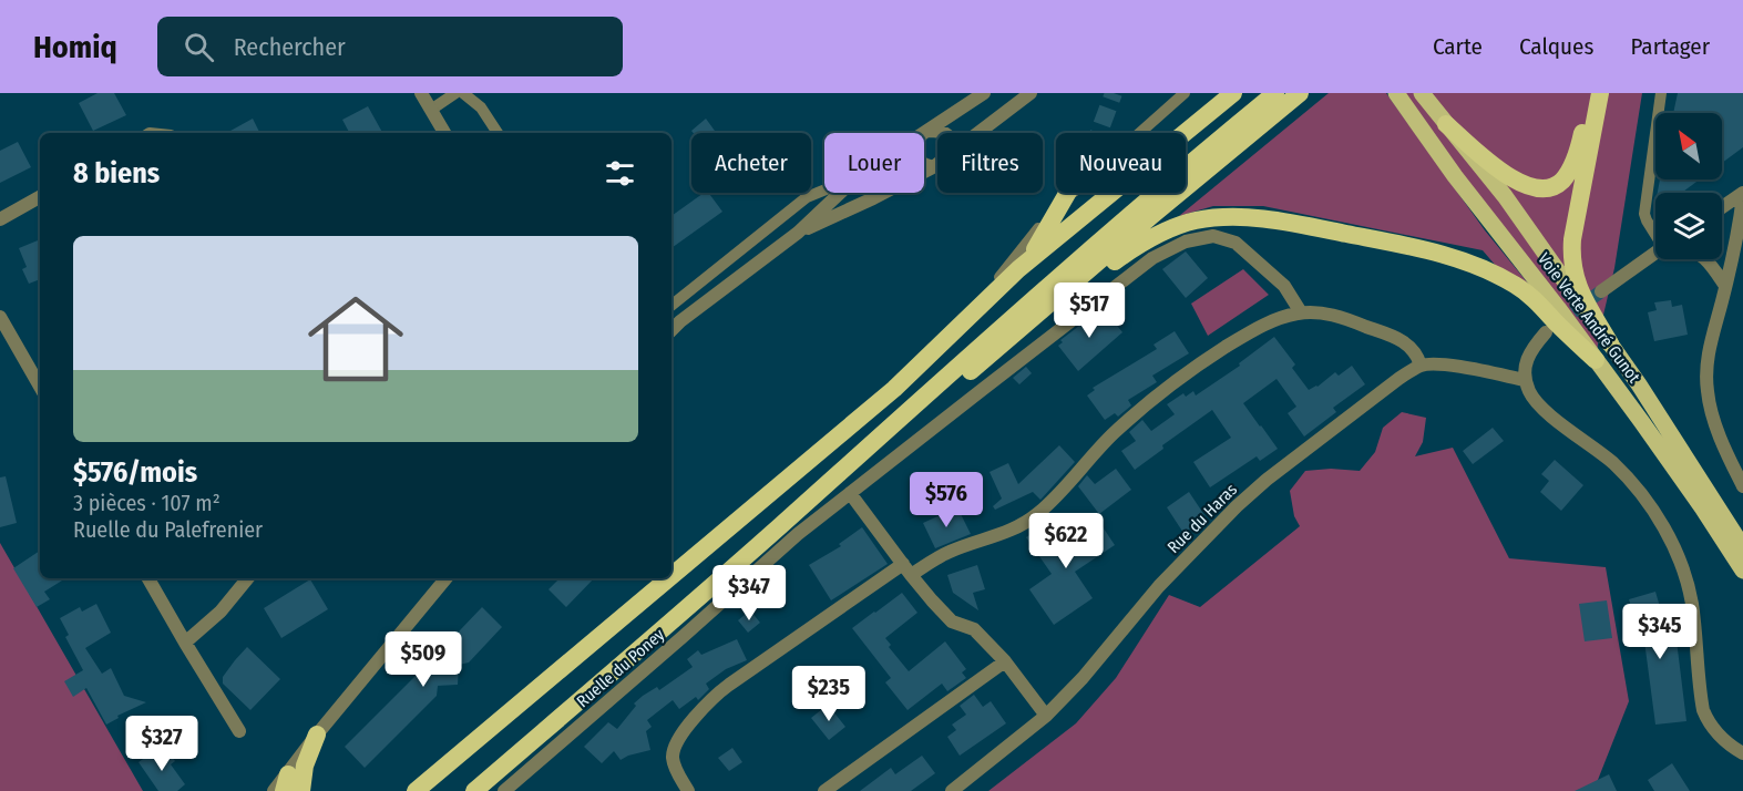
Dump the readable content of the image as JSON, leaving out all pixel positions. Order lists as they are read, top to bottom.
{
  "streets": {
    "main road": ["Voie Verte André Gunot"],
    "street": ["Rue du Haras", "Ruelle du Poney"]
  },
  "north": "top left",
  "page": {
    "header": "Homiq",
    "search": "Rechercher",
    "nav": ["Carte", "Calques", "Partager"],
    "chip": [
      "Acheter",
      "Louer",
      "Filtres",
      "Nouveau"
    ],
    "heading": "8 biens",
    "list": [
      {
        "name": "$576/mois",
        "note": "3 pièces · 107 m² · Ruelle du Palefrenier"
      }
    ],
    "price": [
      "$517",
      "$576",
      "$622",
      "$347",
      "$345",
      "$509",
      "$235",
      "$327"
    ]
  }
}
